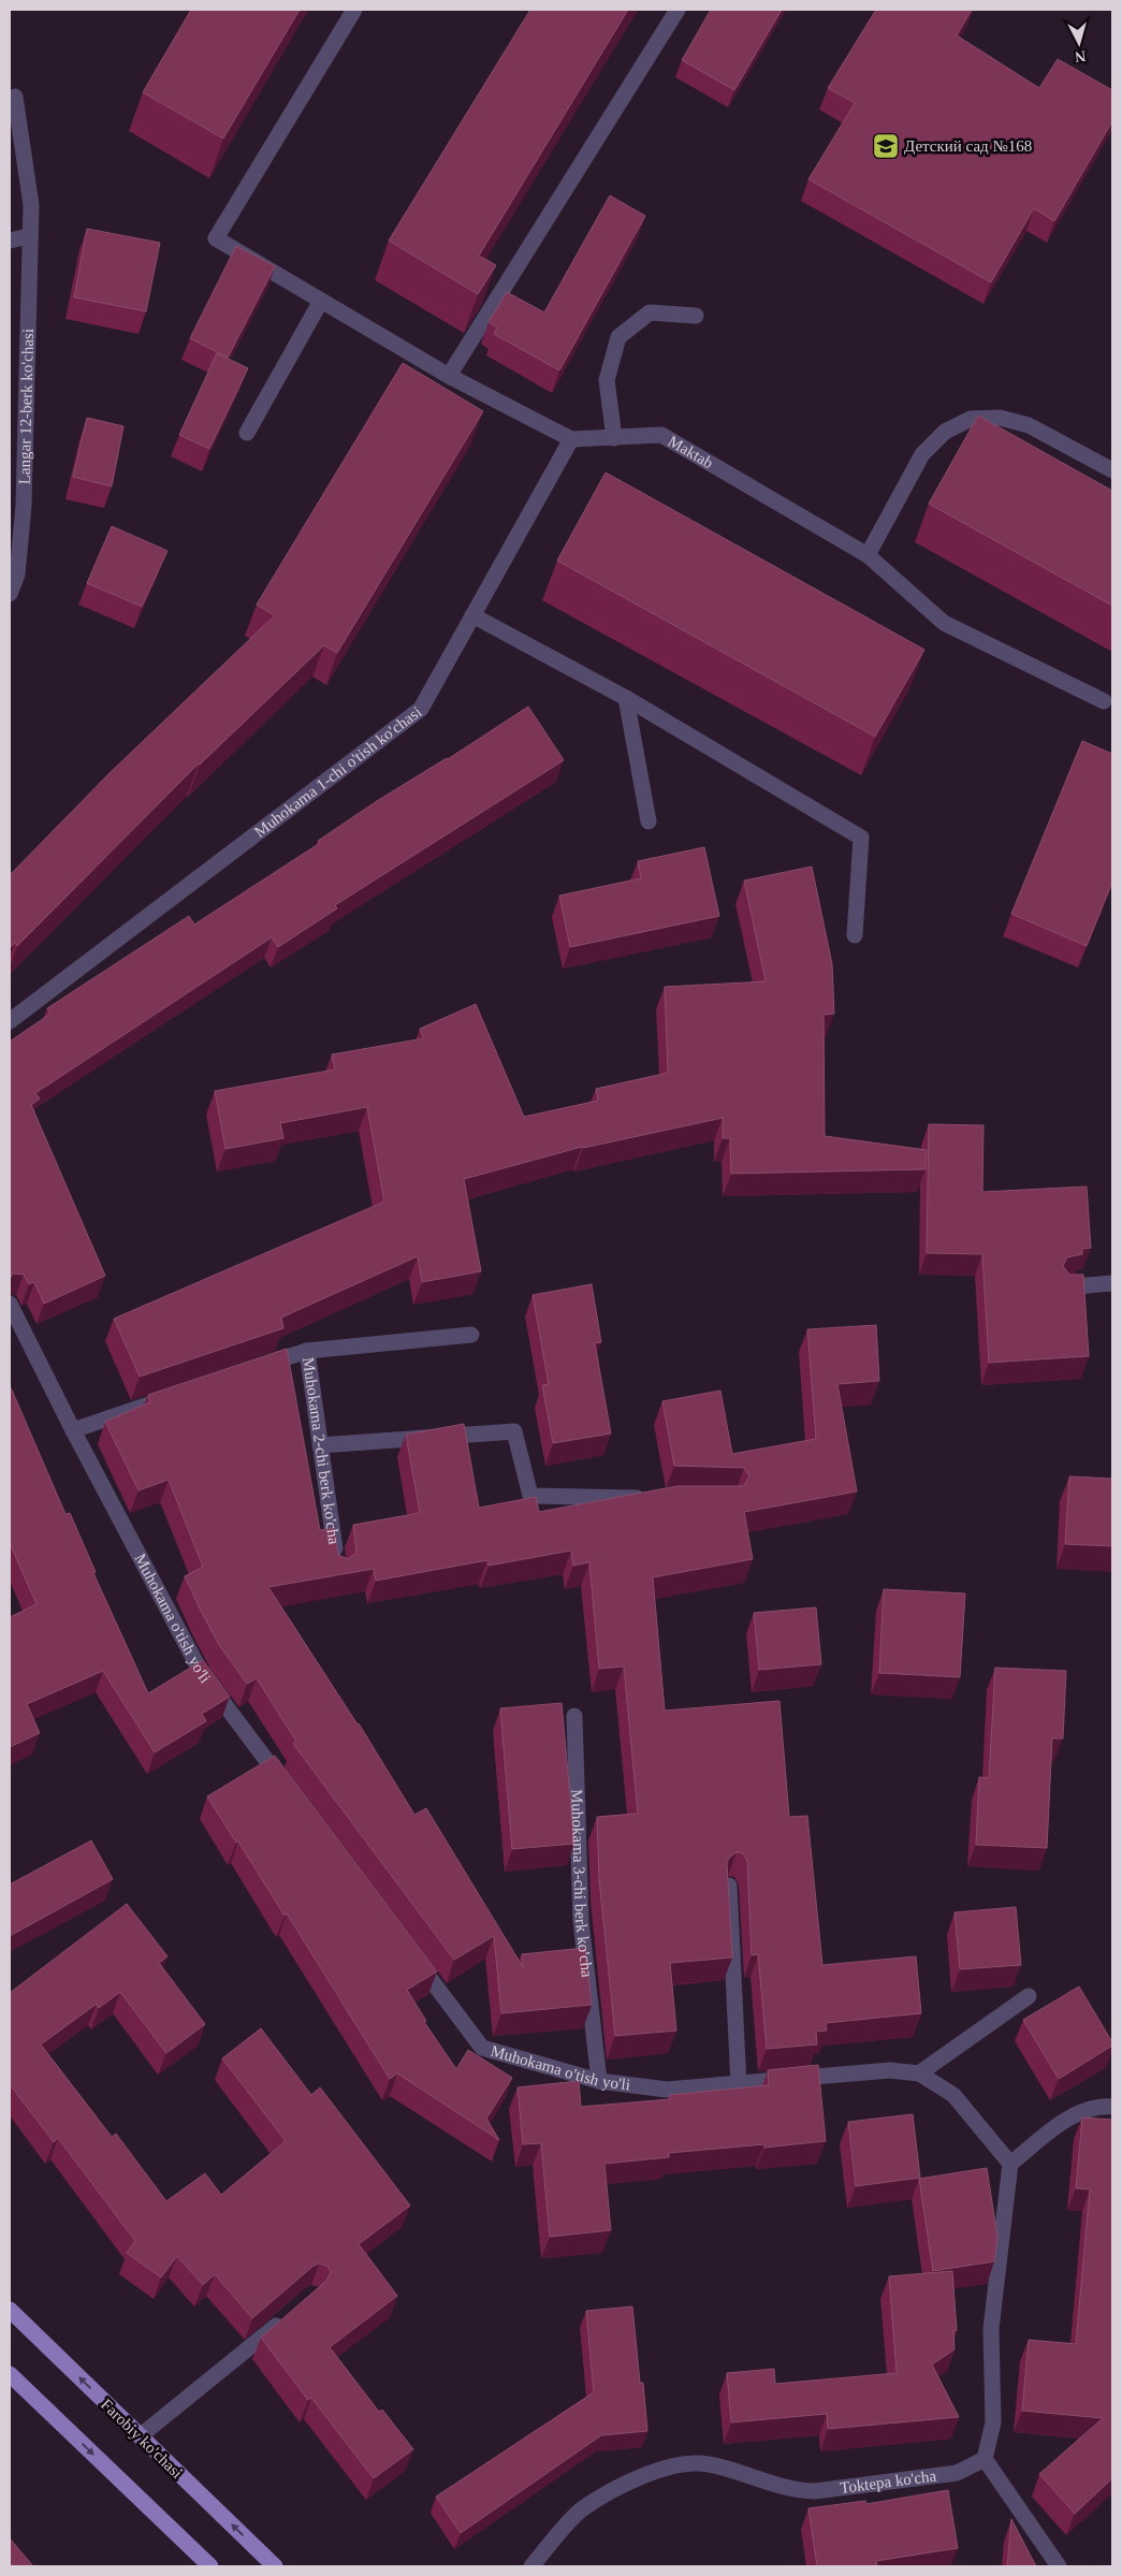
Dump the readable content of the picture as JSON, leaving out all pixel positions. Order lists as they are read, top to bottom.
{
  "streets": {
    "main road": ["Farobiy ko'chasi"],
    "street": [
      "Langar 12-berk ko'chasi",
      "Maktab",
      "Muhokama 1-chi o'tish ko'chasi",
      "Muhokama 2-chi berk ko'cha",
      "Muhokama o'tish yo'li",
      "Muhokama 3-chi berk ko'cha",
      "Toktepa ko'cha"
    ]
  },
  "crossings": [
    ["Maktab", "Muhokama 1-chi o'tish ko'chasi"],
    ["Muhokama o'tish yo'li", "Muhokama 3-chi berk ko'cha"]
  ],
  "places": {
    "school or university": ["Детский сад №168"]
  },
  "north": "bottom"
}
